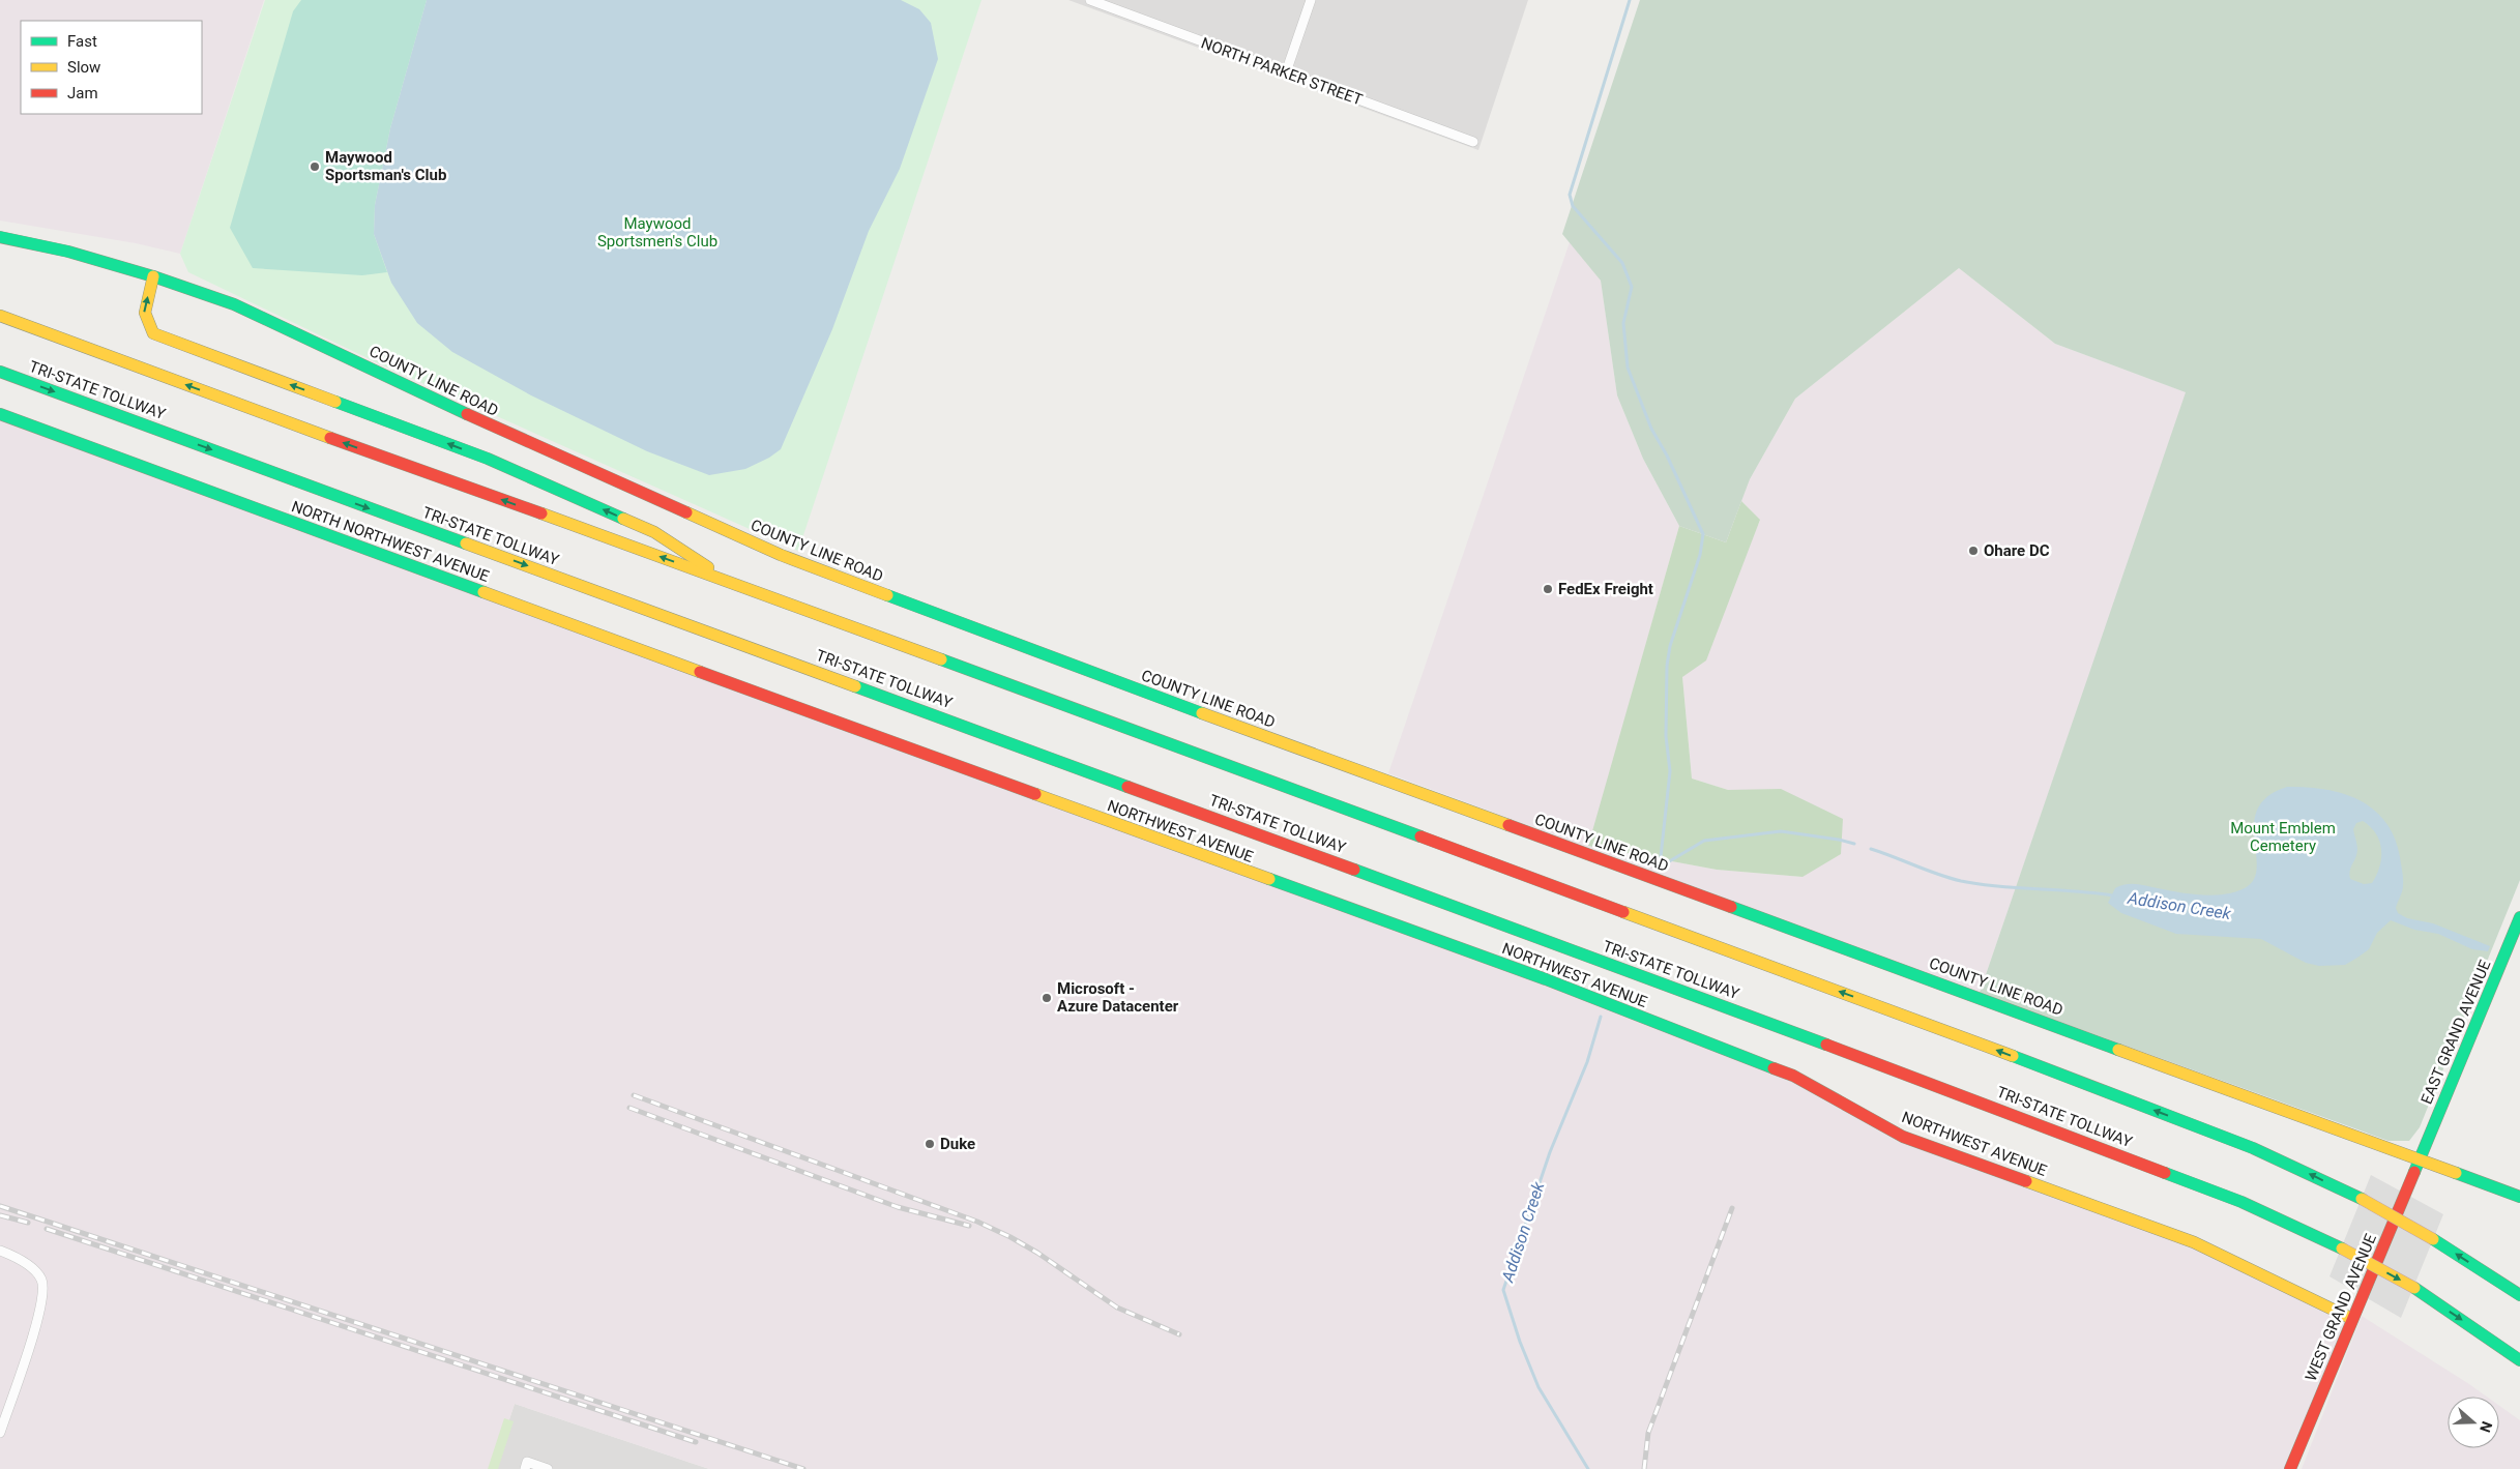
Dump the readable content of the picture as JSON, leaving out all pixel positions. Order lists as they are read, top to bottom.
{
  "streets": {
    "main road": [
      "COUNTY LINE ROAD",
      "TRI-STATE TOLLWAY",
      "NORTH NORTHWEST AVENUE",
      "NORTHWEST AVENUE",
      "EAST GRAND AVENUE",
      "WEST GRAND AVENUE"
    ],
    "street": ["NORTH PARKER STREET"]
  },
  "crossings": [
    ["COUNTY LINE ROAD", "EAST GRAND AVENUE"],
    ["COUNTY LINE ROAD", "WEST GRAND AVENUE"],
    ["NORTH NORTHWEST AVENUE", "NORTHWEST AVENUE"],
    ["NORTHWEST AVENUE", "WEST GRAND AVENUE"],
    ["EAST GRAND AVENUE", "WEST GRAND AVENUE"]
  ],
  "water": ["Addison Creek"],
  "parks": ["Maywood Sportsmen's Club", "Mount Emblem Cemetery"],
  "places": [
    "Maywood Sportsman's Club",
    "Ohare DC",
    "FedEx Freight",
    "Microsoft - Azure Datacenter",
    "Duke"
  ],
  "legend": ["Fast", "Slow", "Jam"],
  "north": "right"
}
